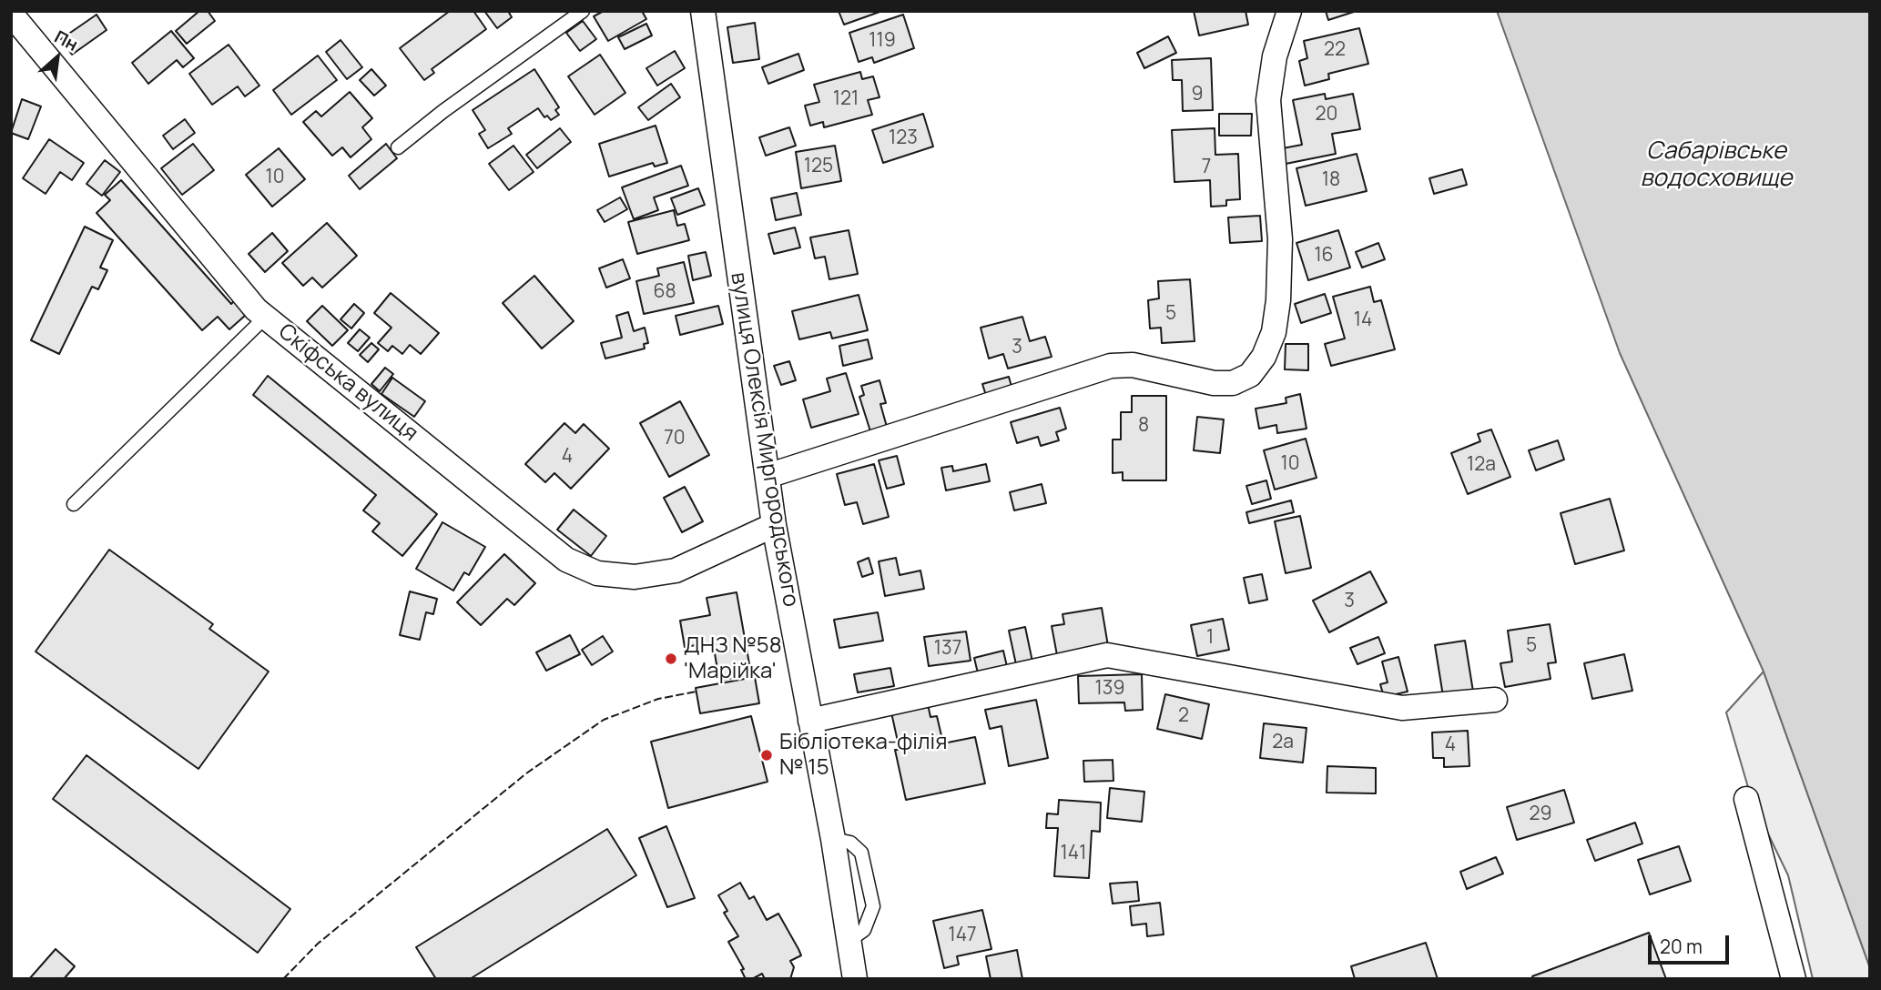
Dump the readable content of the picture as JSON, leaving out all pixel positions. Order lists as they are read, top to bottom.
{
  "streets": {
    "street": ["Скіфська вулиця", "вулиця Олексія Миргородського"]
  },
  "crossings": [
    ["Скіфська вулиця", "вулиця Олексія Миргородського"]
  ],
  "water": ["Сабарівське водосховище"],
  "places": ["ДНЗ №58 'Марійка'", "Бібліотека-філія № 15"],
  "house_numbers": [
    "119",
    "22",
    "9",
    "121",
    "20",
    "123",
    "125",
    "7",
    "10",
    "18",
    "16",
    "68",
    "5",
    "14",
    "3",
    "8",
    "70",
    "4",
    "10",
    "12а",
    "3",
    "1",
    "5",
    "137",
    "139",
    "2",
    "2а",
    "4",
    "29",
    "141",
    "147"
  ],
  "scale_bar": "20 m",
  "north": "top right"
}
